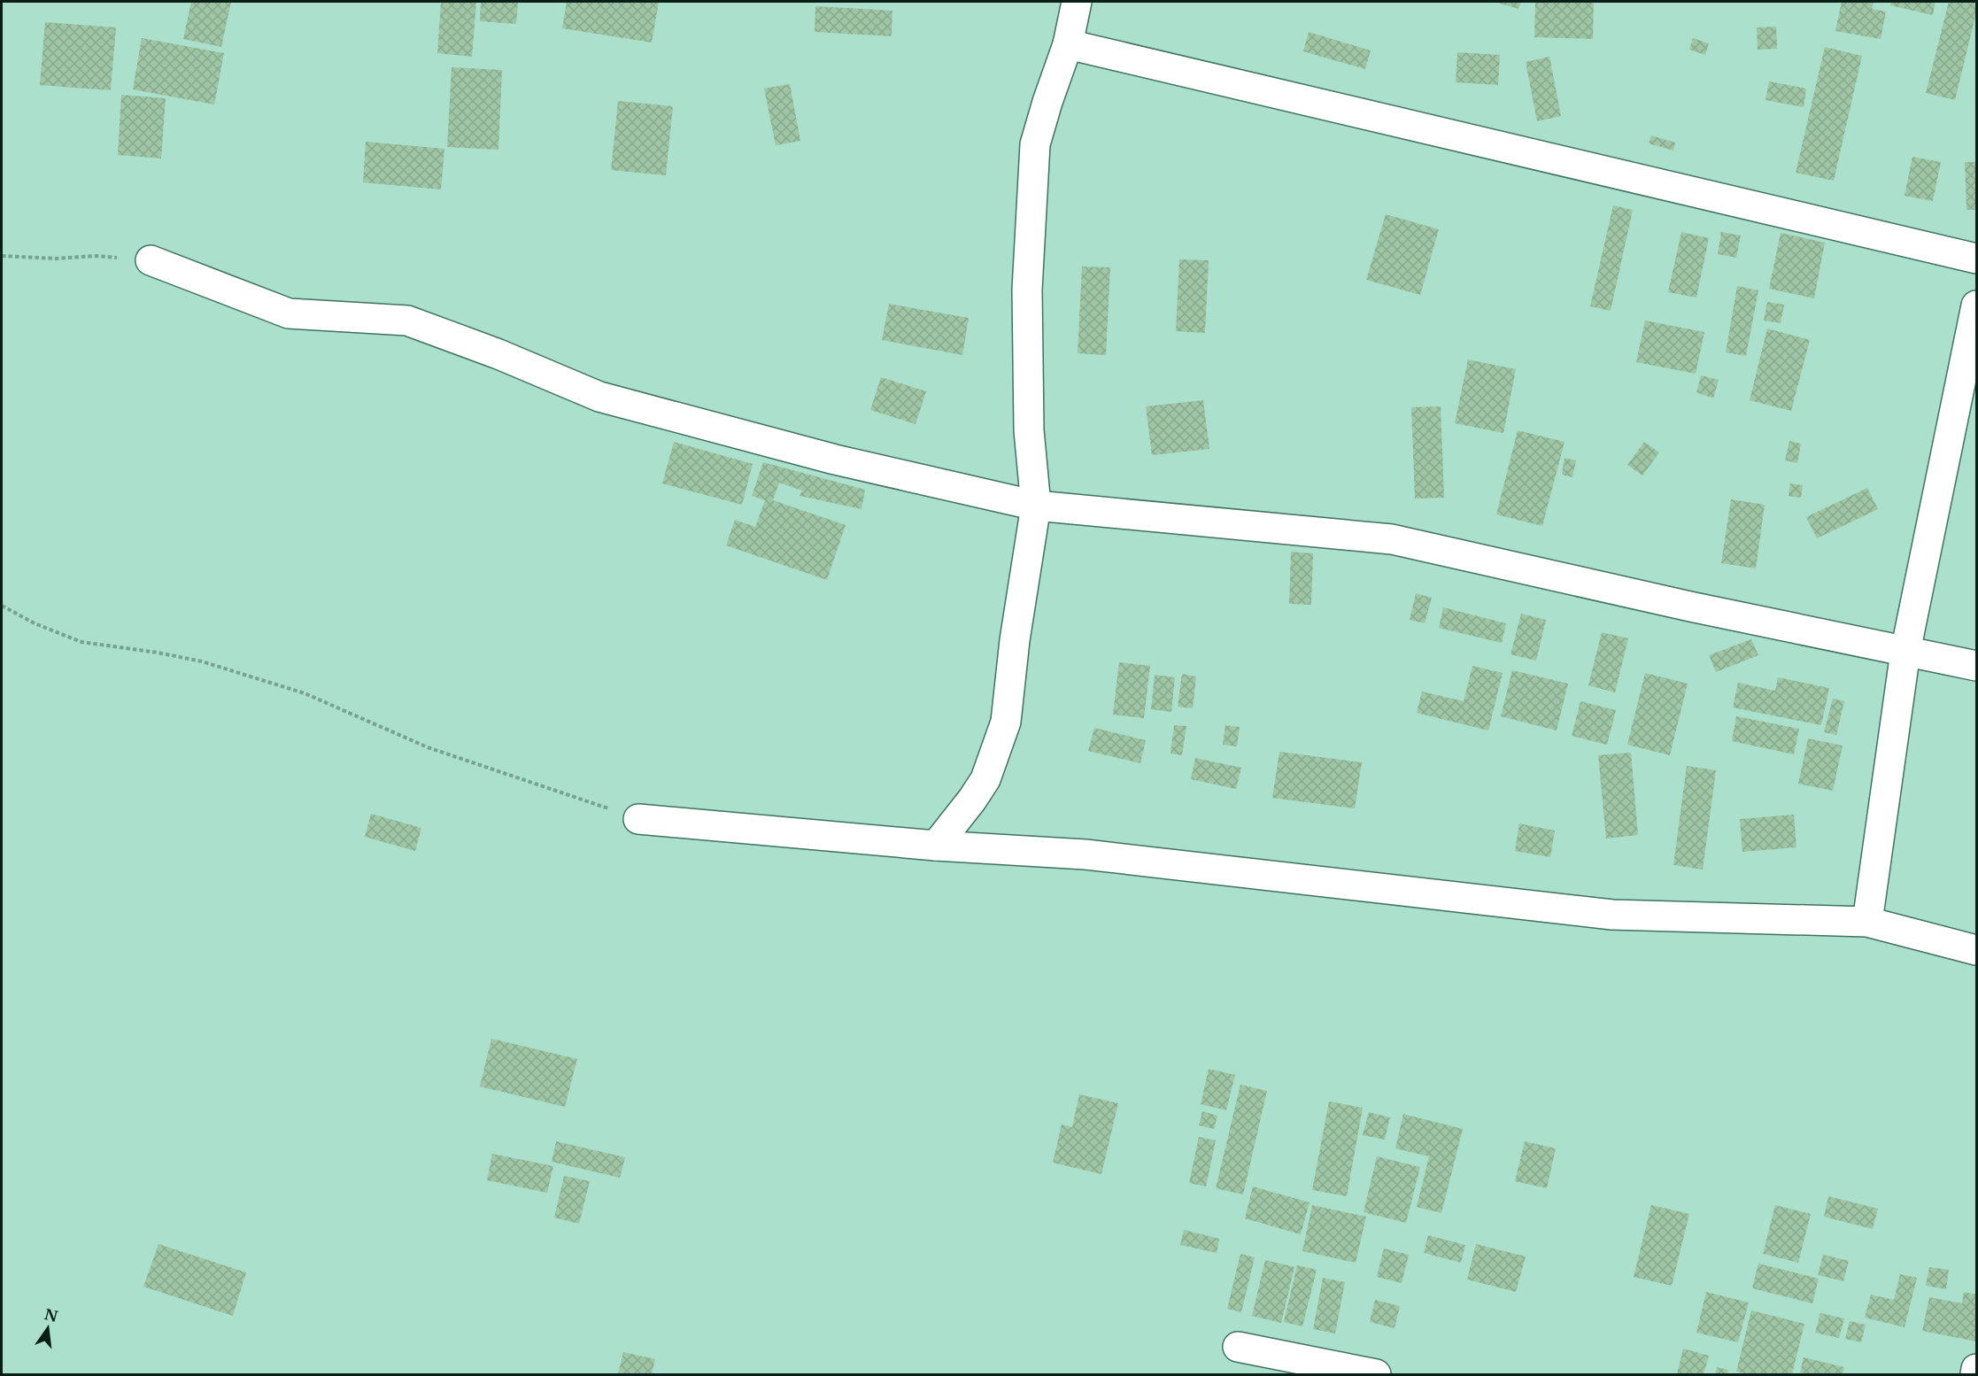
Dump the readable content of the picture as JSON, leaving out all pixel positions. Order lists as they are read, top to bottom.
{
  "north": "top"
}
